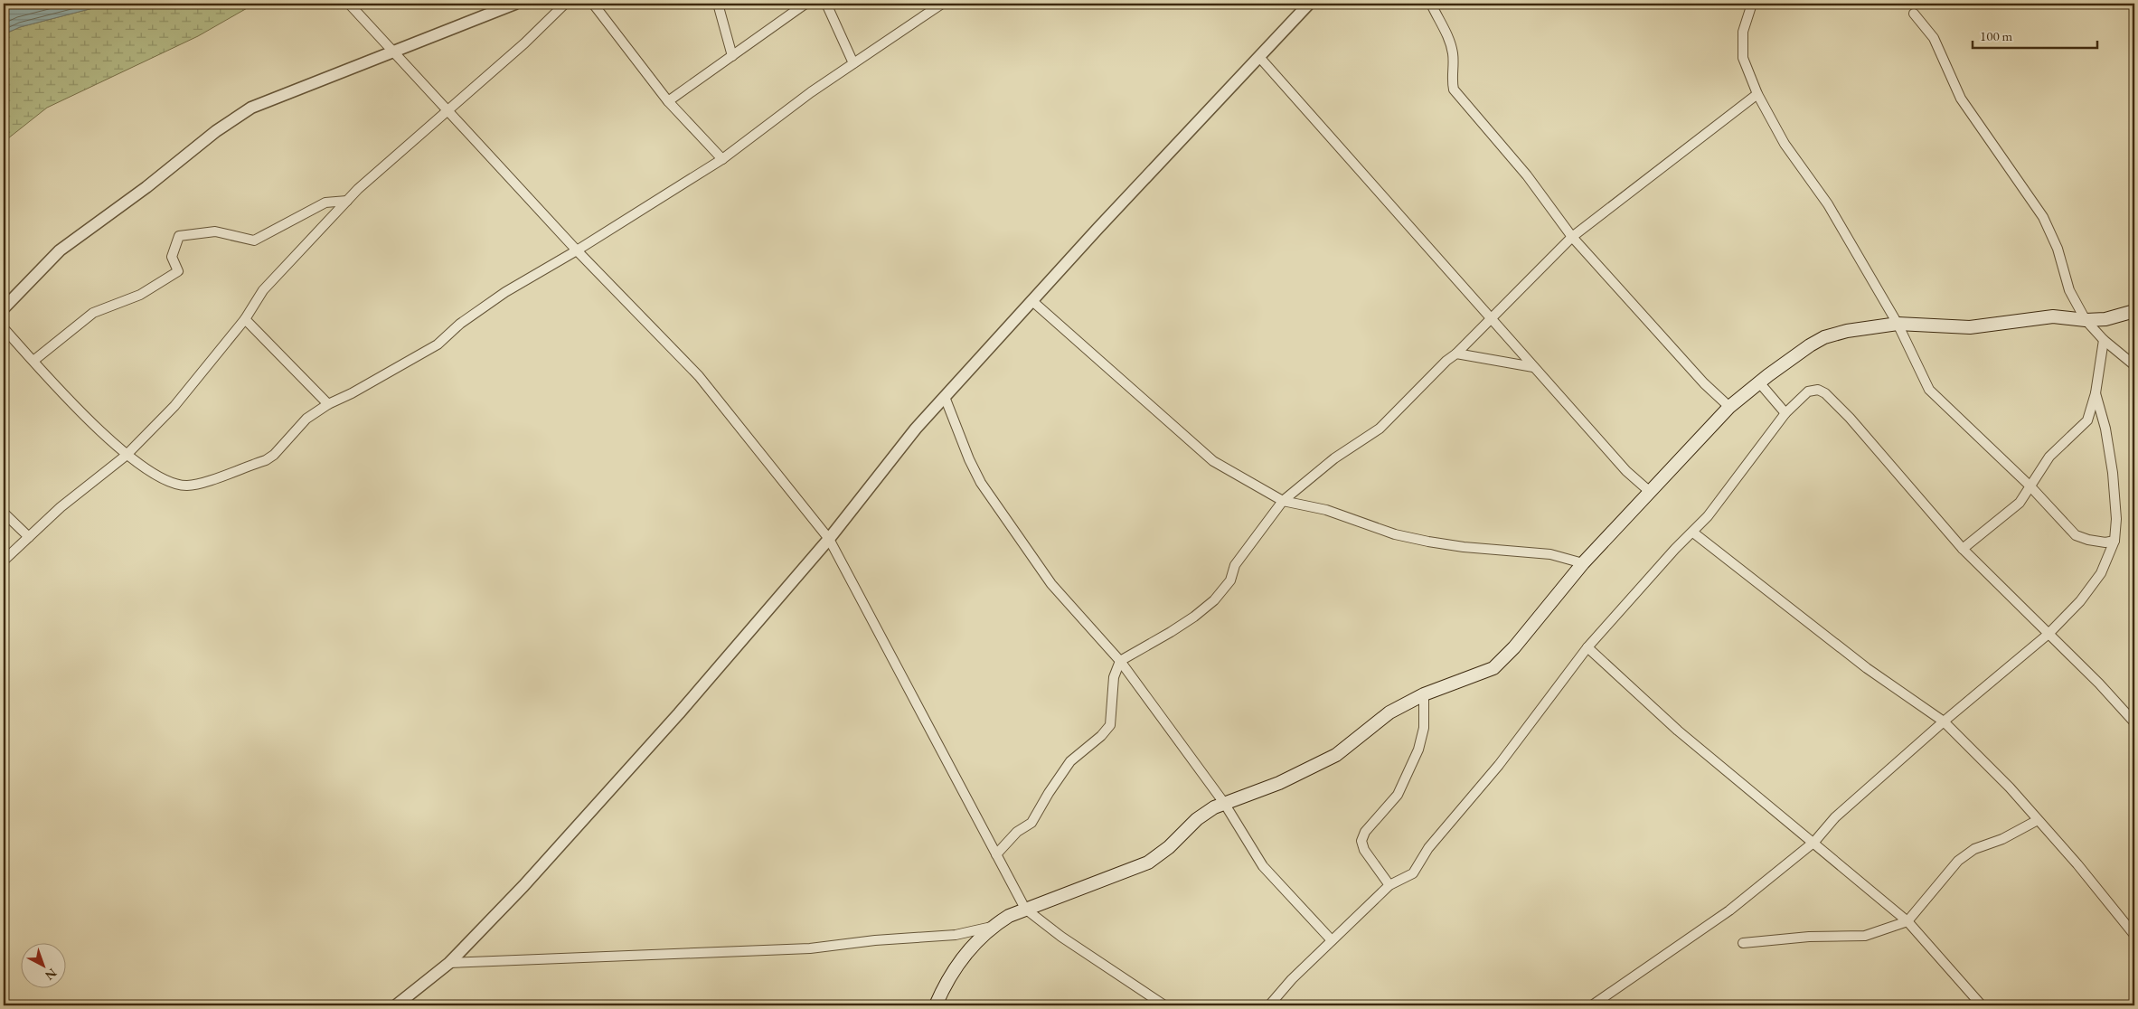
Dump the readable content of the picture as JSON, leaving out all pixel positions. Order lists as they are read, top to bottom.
{
  "scale_bar": "100 m",
  "north": "bottom right"
}
